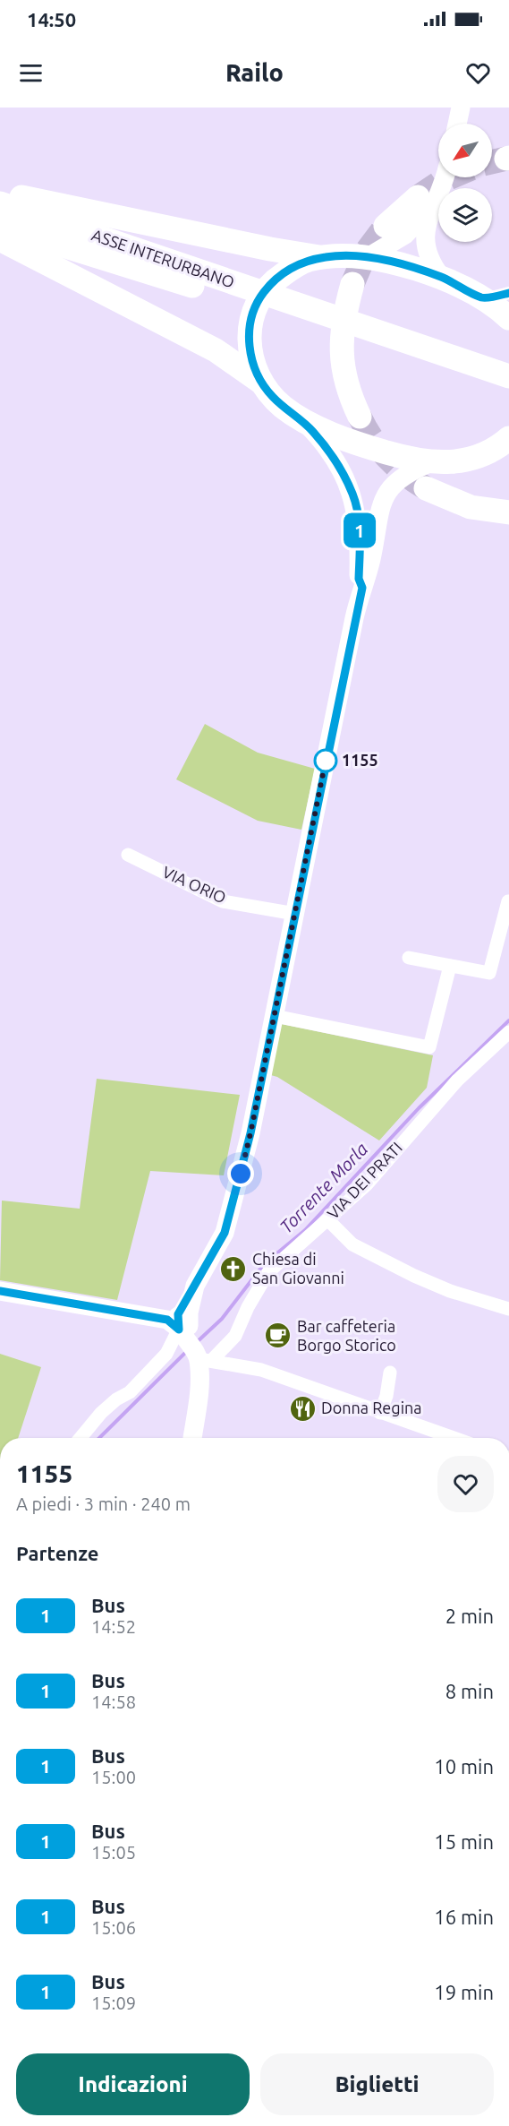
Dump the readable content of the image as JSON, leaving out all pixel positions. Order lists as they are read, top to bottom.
{
  "streets": {
    "highway": ["ASSE INTERURBANO"],
    "street": ["VIA ORIO", "VIA DEI PRATI"]
  },
  "water": ["Torrente Morla"],
  "places": {
    "other": ["1155"],
    "church": ["Chiesa di San Giovanni"],
    "cafe": ["Bar caffeteria Borgo Storico"],
    "restaurant": ["Donna Regina"]
  },
  "lines": ["bus line 1"],
  "north": "bottom left",
  "page": {
    "status": "14:50",
    "header": "Railo",
    "on_map": "1",
    "heading": [
      ["1155", "A piedi · 3 min · 240 m"],
      "Partenze"
    ],
    "list": [
      {
        "mark": "1",
        "name": "Bus",
        "note": "14:52",
        "value": "2 min"
      },
      {
        "mark": "1",
        "name": "Bus",
        "note": "14:58",
        "value": "8 min"
      },
      {
        "mark": "1",
        "name": "Bus",
        "note": "15:00",
        "value": "10 min"
      },
      {
        "mark": "1",
        "name": "Bus",
        "note": "15:05",
        "value": "15 min"
      },
      {
        "mark": "1",
        "name": "Bus",
        "note": "15:06",
        "value": "16 min"
      },
      {
        "mark": "1",
        "name": "Bus",
        "note": "15:09",
        "value": "19 min"
      }
    ],
    "buttons": ["Indicazioni", "Biglietti"]
  }
}
